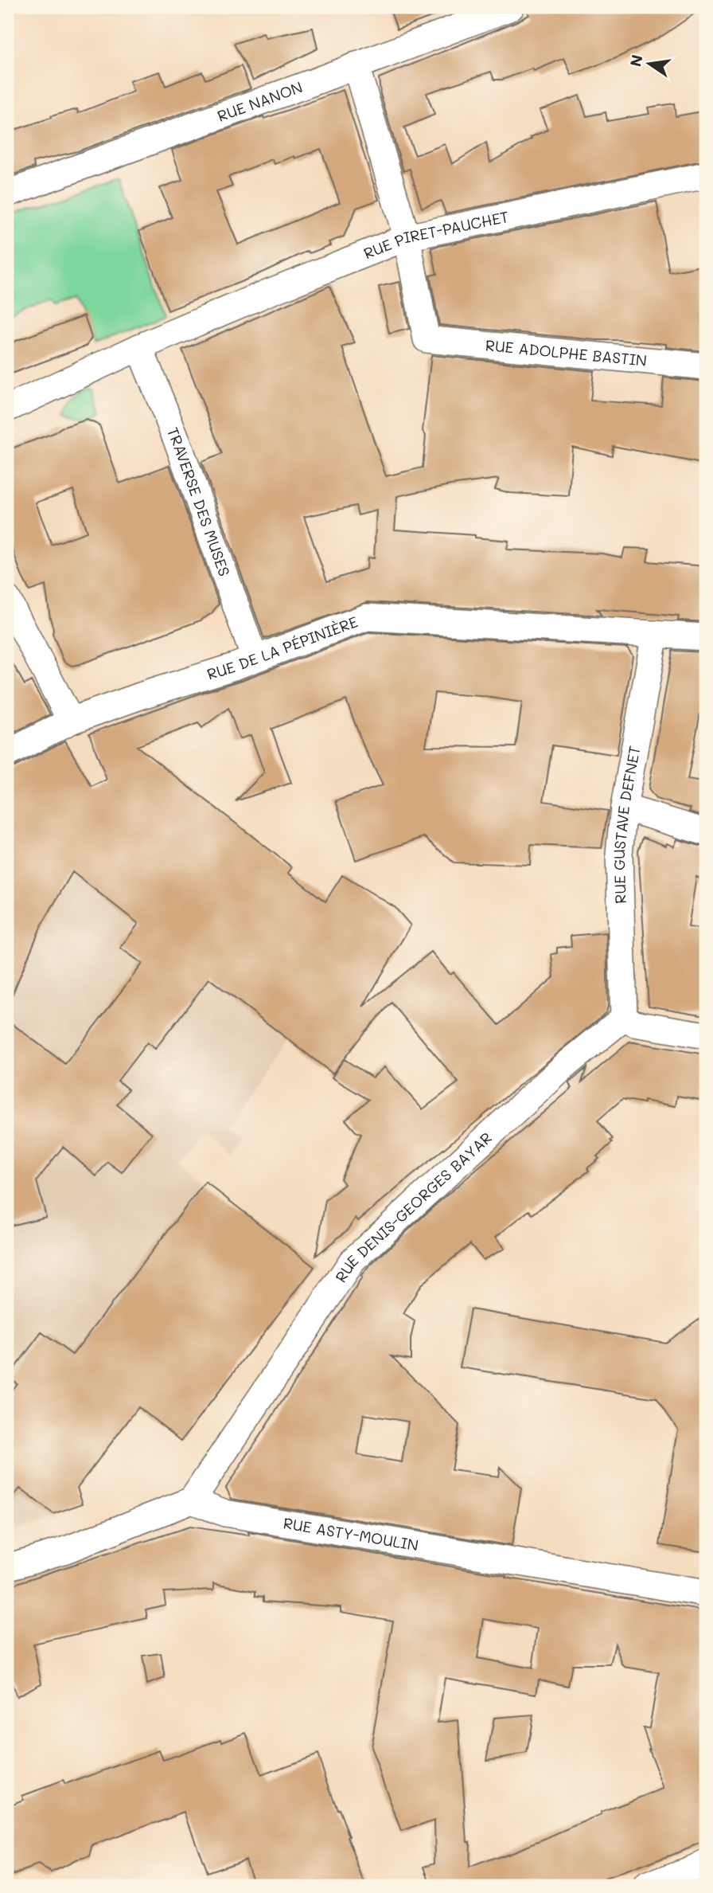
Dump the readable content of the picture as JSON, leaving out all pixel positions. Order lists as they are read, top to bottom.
{
  "streets": {
    "street": [
      "RUE NANON",
      "RUE PIRET-PAUCHET",
      "RUE ADOLPHE BASTIN",
      "TRAVERSE DES MUSES",
      "RUE DE LA PÉPINIÈRE",
      "RUE GUSTAVE DEFNET",
      "RUE DENIS-GEORGES BAYAR",
      "RUE ASTY-MOULIN"
    ]
  },
  "crossings": [
    ["RUE PIRET-PAUCHET", "RUE ADOLPHE BASTIN"],
    ["RUE PIRET-PAUCHET", "TRAVERSE DES MUSES"],
    ["TRAVERSE DES MUSES", "RUE DE LA PÉPINIÈRE"],
    ["RUE DE LA PÉPINIÈRE", "RUE GUSTAVE DEFNET"],
    ["RUE GUSTAVE DEFNET", "RUE DENIS-GEORGES BAYAR"],
    ["RUE DENIS-GEORGES BAYAR", "RUE ASTY-MOULIN"]
  ],
  "north": "left"
}
